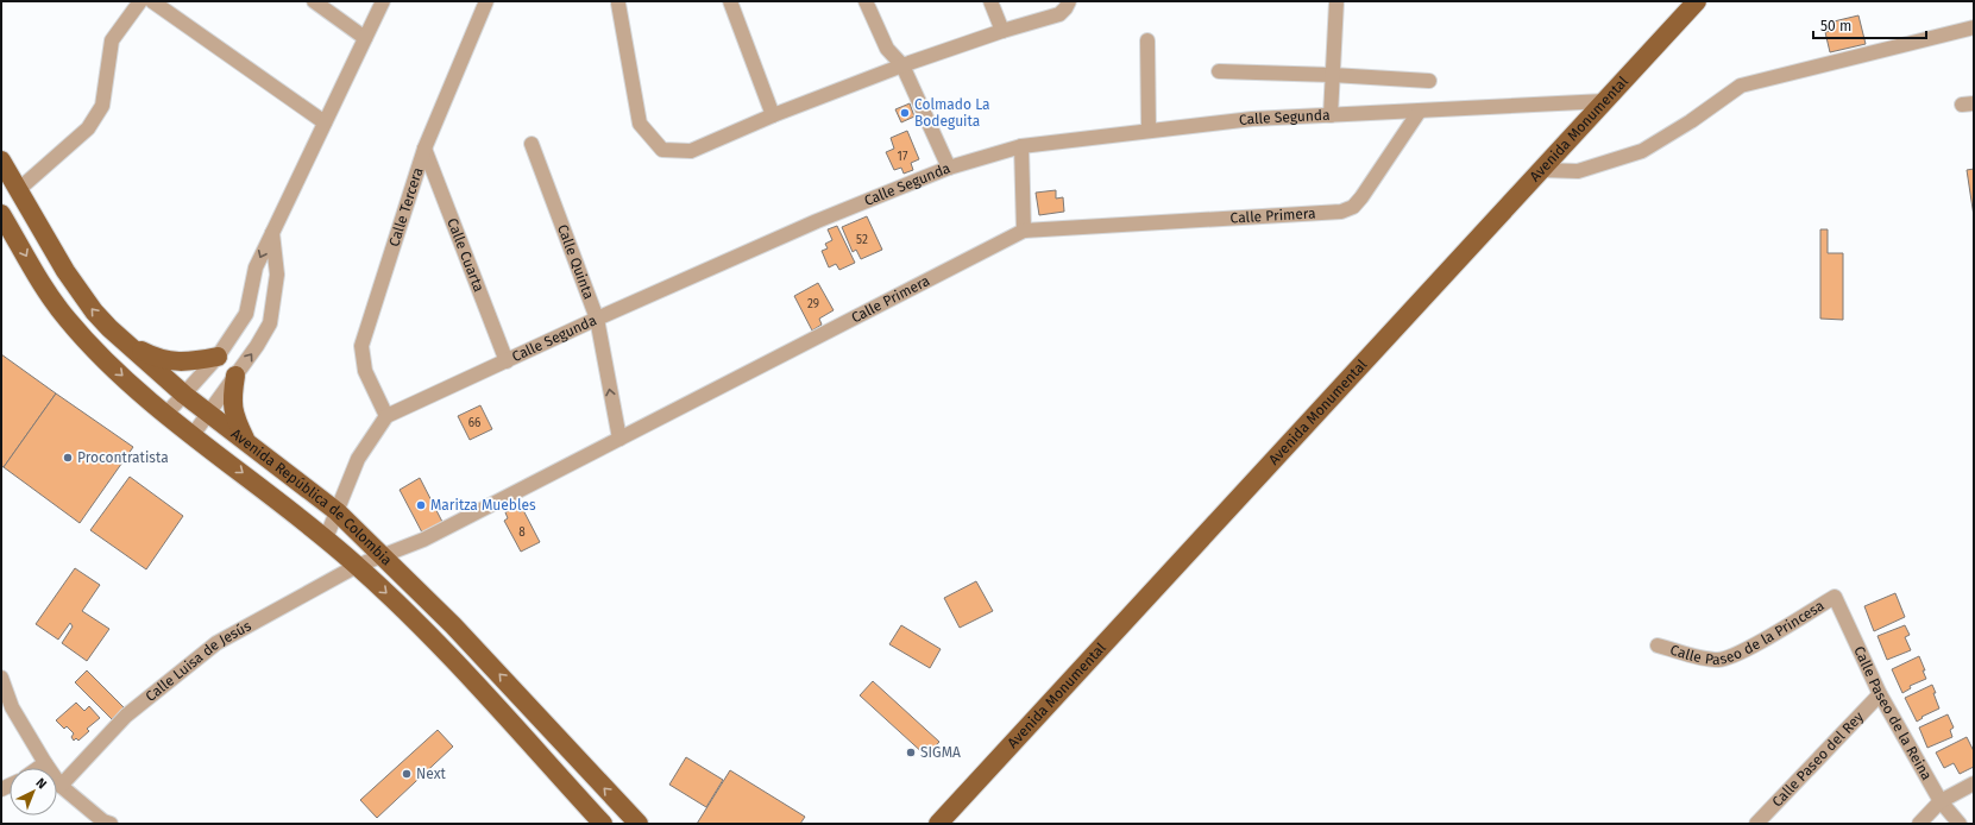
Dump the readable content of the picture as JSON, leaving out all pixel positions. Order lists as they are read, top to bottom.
{
  "streets": {
    "main road": ["Avenida Monumental", "Avenida República de Colombia"],
    "street": [
      "Calle Segunda",
      "Calle Tercera",
      "Calle Primera",
      "Calle Cuarta",
      "Calle Quinta",
      "Calle Paseo de la Princesa",
      "Calle Luisa de Jesús",
      "Calle Paseo de la Reina",
      "Calle Paseo del Rey"
    ]
  },
  "crossings": [
    ["Calle Segunda", "Avenida Monumental"],
    ["Calle Segunda", "Calle Tercera"],
    ["Calle Segunda", "Calle Primera"],
    ["Calle Segunda", "Calle Cuarta"],
    ["Calle Segunda", "Calle Quinta"],
    ["Calle Tercera", "Calle Cuarta"],
    ["Calle Primera", "Calle Quinta"],
    ["Calle Primera", "Avenida República de Colombia"],
    ["Calle Primera", "Calle Luisa de Jesús"],
    ["Avenida República de Colombia", "Calle Luisa de Jesús"],
    ["Calle Paseo de la Princesa", "Calle Paseo de la Reina"],
    ["Calle Paseo de la Reina", "Calle Paseo del Rey"]
  ],
  "one_way": ["Calle Quinta"],
  "places": [
    "Colmado La Bodeguita",
    "Procontratista",
    "Maritza Muebles",
    "SIGMA",
    "Next"
  ],
  "house_numbers": [
    "17",
    "52",
    "29",
    "66",
    "8"
  ],
  "scale_bar": "50 m",
  "north": "top right"
}
